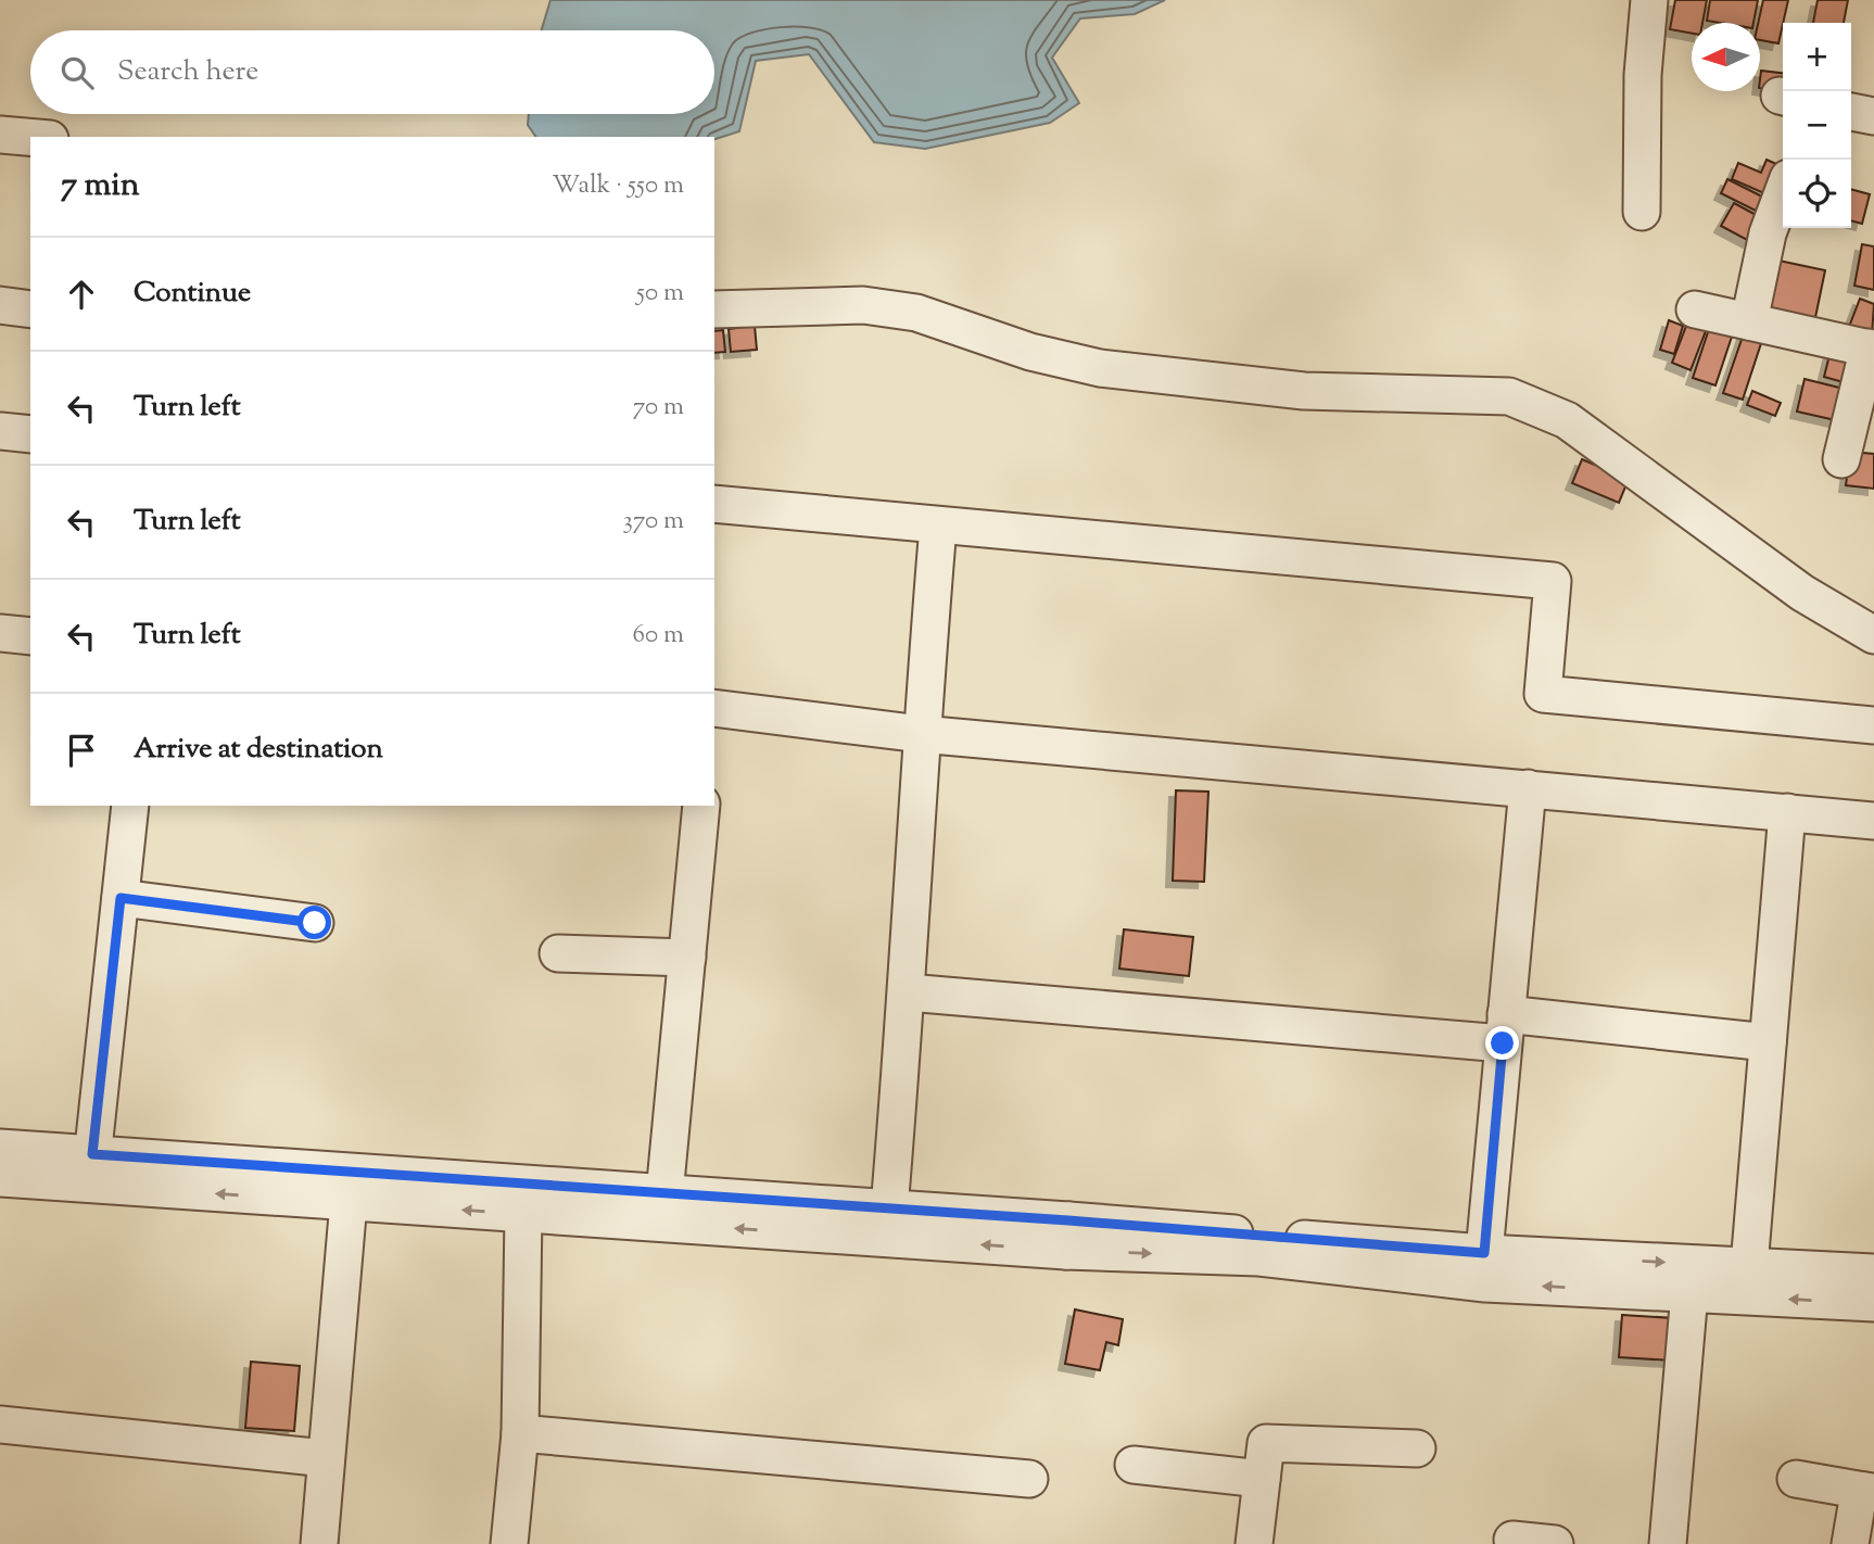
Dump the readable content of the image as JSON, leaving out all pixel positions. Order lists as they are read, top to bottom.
{
  "north": "left",
  "page": {
    "map_buttons": ["+", "−"],
    "search": "Search here",
    "heading": ["7 min", "Walk · 550 m"],
    "list": [
      ["Continue", "50 m"],
      ["Turn left", "70 m"],
      ["Turn left", "370 m"],
      ["Turn left", "60 m"],
      "Arrive at destination"
    ]
  }
}
